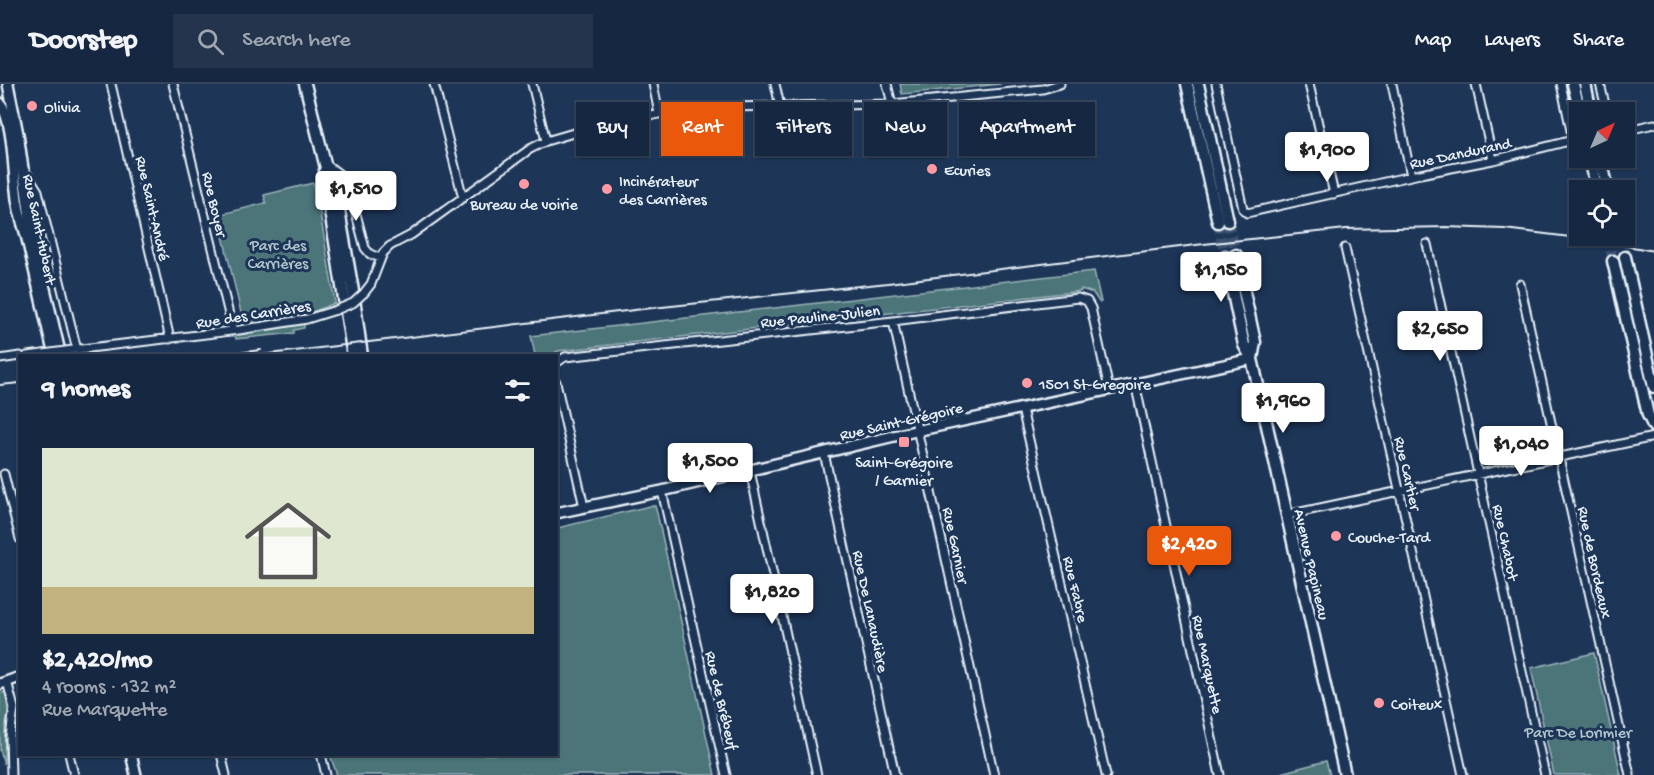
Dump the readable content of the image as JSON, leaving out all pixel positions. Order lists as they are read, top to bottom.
{
  "streets": {
    "main road": ["Avenue Papineau"],
    "street": [
      "Rue Dandurand",
      "Rue Boyer",
      "Rue Saint-André",
      "Rue Saint-Hubert",
      "Rue des Carrières",
      "Rue Pauline-Julien",
      "Rue Saint-Grégoire",
      "Rue Cartier",
      "Rue Chabot",
      "Rue Garnier",
      "Rue de Bordeaux",
      "Rue Fabre",
      "Rue De Lanaudière",
      "Rue Marquette",
      "Rue de Brébeuf"
    ]
  },
  "crossings": [
    ["Rue Boyer", "Rue des Carrières"],
    ["Rue Saint-André", "Rue des Carrières"],
    ["Rue Saint-Hubert", "Rue des Carrières"],
    ["Rue Pauline-Julien", "Rue Saint-Grégoire"],
    ["Rue Pauline-Julien", "Rue Garnier"],
    ["Rue Saint-Grégoire", "Rue Garnier"],
    ["Rue Saint-Grégoire", "Avenue Papineau"],
    ["Rue Saint-Grégoire", "Rue Fabre"],
    ["Rue Saint-Grégoire", "Rue De Lanaudière"],
    ["Rue Saint-Grégoire", "Rue Marquette"],
    ["Rue Saint-Grégoire", "Rue de Brébeuf"]
  ],
  "parks": ["Parc des Carrières", "Parc De Lorimier"],
  "places": {
    "other": [
      "Olivia",
      "Ecuries",
      "Bureau de voirie",
      "Incinérateur des Carrières",
      "1501 St-Gregoire",
      "Couche-Tard",
      "Coiteux"
    ],
    "transit": ["Saint-Grégoire / Garnier"]
  },
  "north": "top right",
  "page": {
    "header": "Doorstep",
    "search": "Search here",
    "nav": ["Map", "Layers", "Share"],
    "chip": [
      "Buy",
      "Rent",
      "Filters",
      "New",
      "Apartment"
    ],
    "price": [
      "$1,900",
      "$1,510",
      "$1,150",
      "$2,650",
      "$1,960",
      "$1,040",
      "$1,500",
      "$2,420",
      "$1,820"
    ],
    "heading": "9 homes",
    "list": [
      {
        "name": "$2,420/mo",
        "note": "4 rooms · 132 m² · Rue Marquette"
      }
    ]
  }
}
